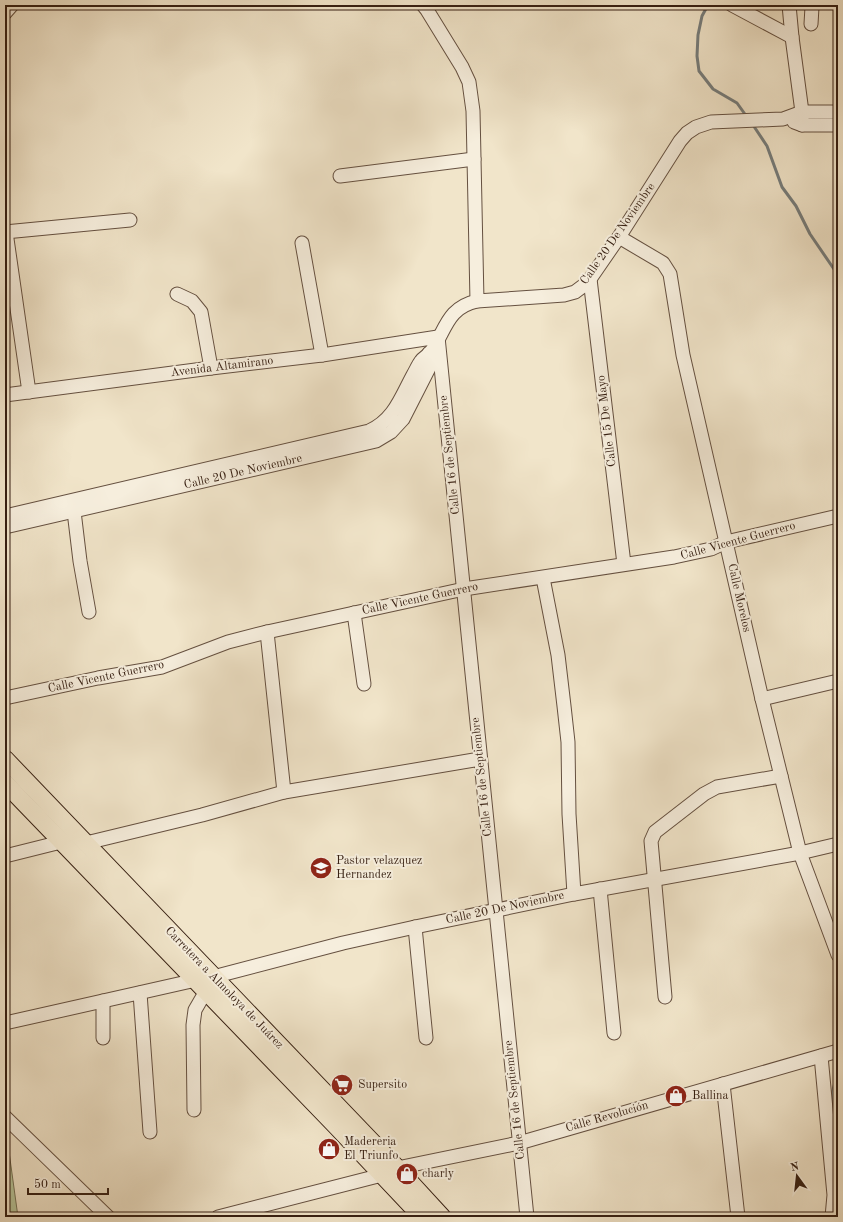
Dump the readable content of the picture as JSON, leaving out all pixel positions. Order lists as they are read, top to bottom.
{
  "streets": {
    "main road": ["Carretera a Almoloya de Juárez"],
    "street": [
      "Calle 20 De Noviembre",
      "Avenida Altamirano",
      "Calle 15 De Mayo",
      "Calle 16 de Septiembre",
      "Calle Vicente Guerrero",
      "Calle Morelos",
      "Calle Revolución"
    ]
  },
  "crossings": [
    ["Calle 20 De Noviembre", "Avenida Altamirano"],
    ["Calle 20 De Noviembre", "Calle 15 De Mayo"],
    ["Calle 20 De Noviembre", "Calle 16 de Septiembre"],
    ["Calle 20 De Noviembre", "Calle Morelos"],
    ["Calle 20 De Noviembre", "Carretera a Almoloya de Juárez"],
    ["Avenida Altamirano", "Calle 16 de Septiembre"],
    ["Calle 15 De Mayo", "Calle Vicente Guerrero"],
    ["Calle 16 de Septiembre", "Calle Vicente Guerrero"],
    ["Calle 16 de Septiembre", "Calle Revolución"],
    ["Calle Vicente Guerrero", "Calle Morelos"],
    ["Carretera a Almoloya de Juárez", "Calle Revolución"]
  ],
  "places": {
    "school or university": ["Pastor velazquez Hernandez"],
    "supermarket": ["Supersito"],
    "shop": ["Ballina", "Madereria El Triunfo", "charly"]
  },
  "scale_bar": "50 m",
  "north": "top"
}
